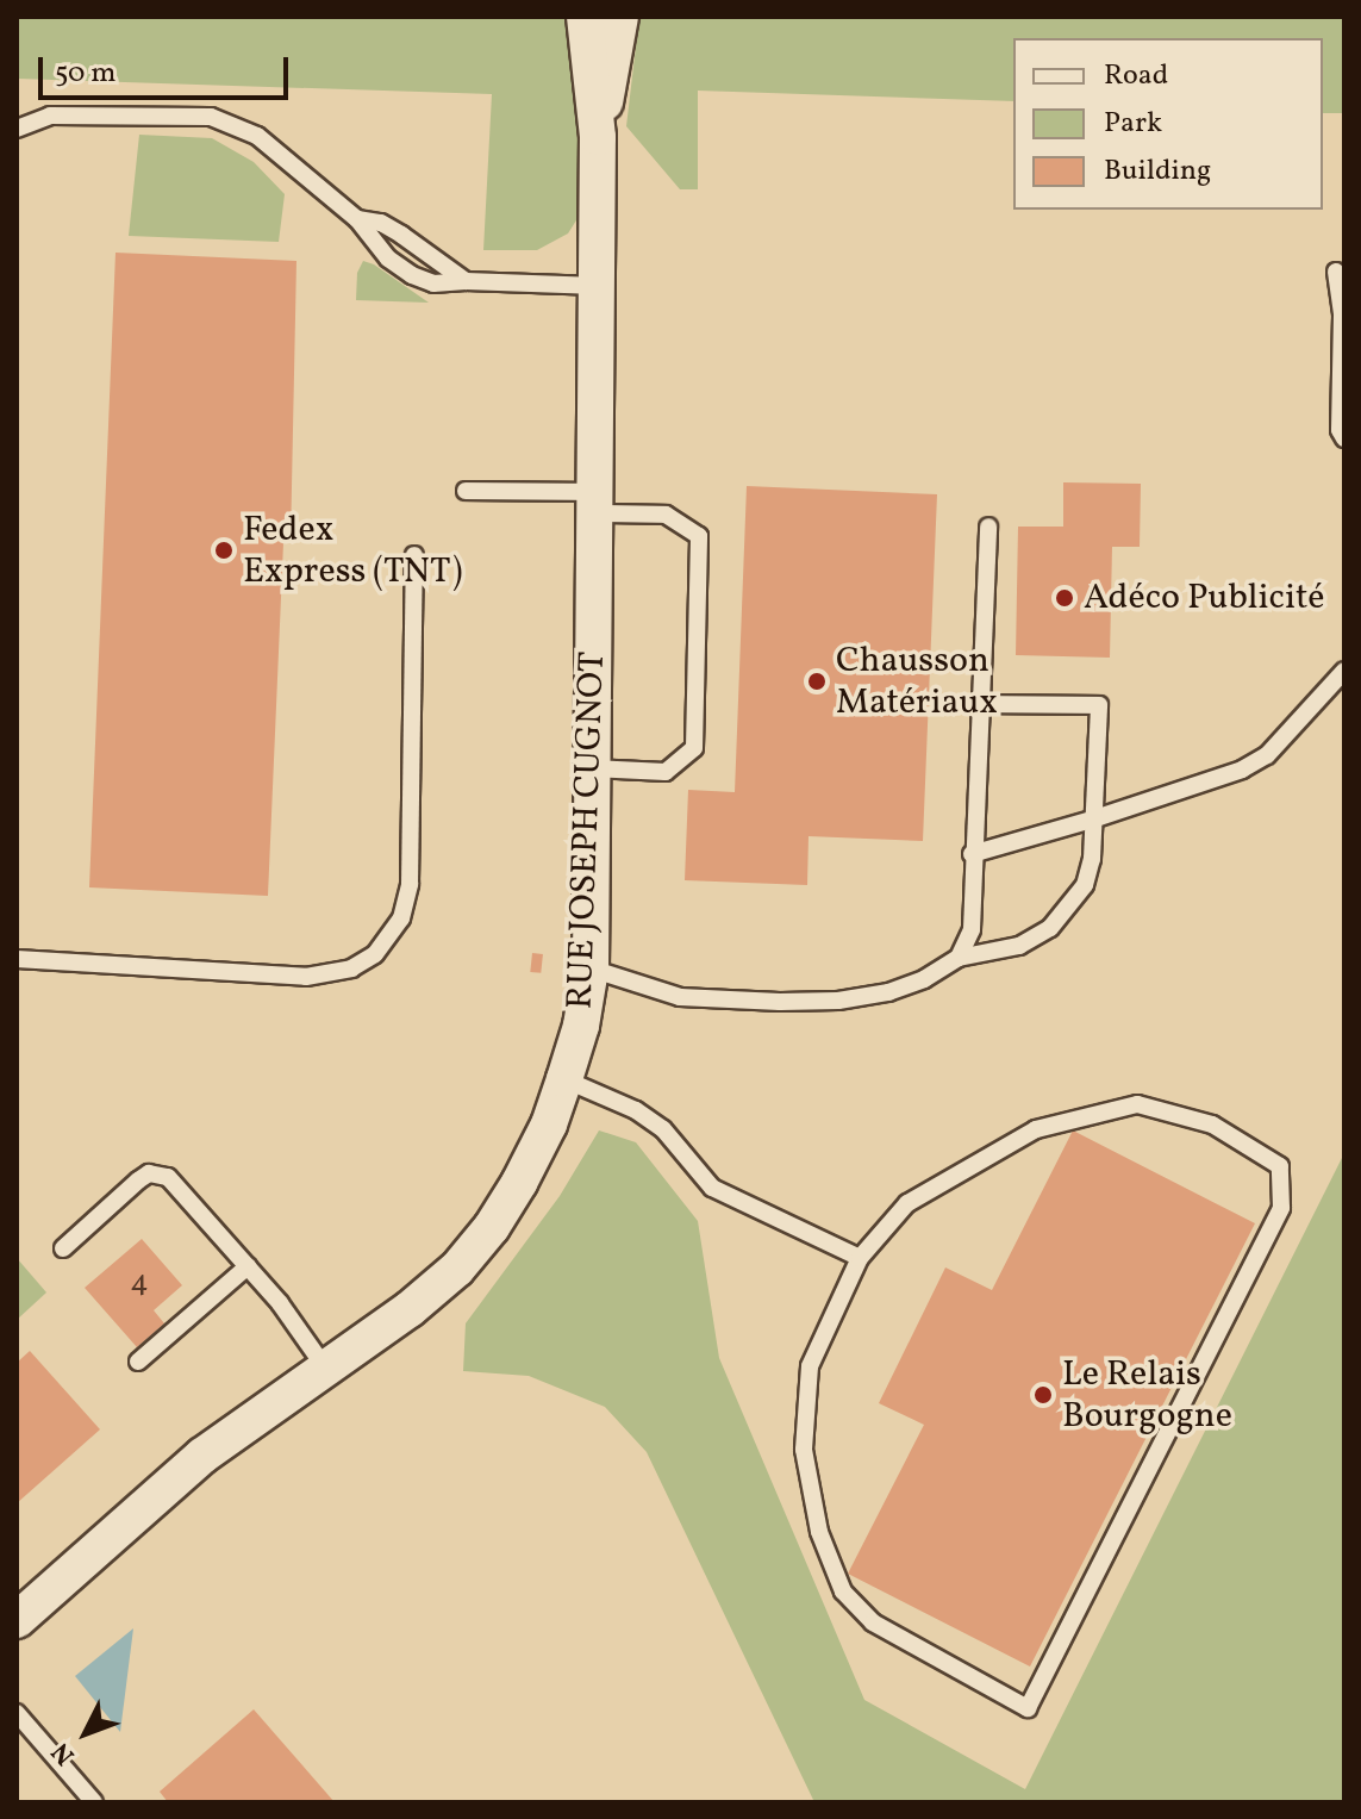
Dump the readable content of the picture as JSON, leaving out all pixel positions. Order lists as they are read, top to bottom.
{
  "streets": {
    "street": ["RUE JOSEPH CUGNOT"]
  },
  "places": [
    "Fedex Express (TNT)",
    "Adéco Publicité",
    "Chausson Matériaux",
    "Le Relais Bourgogne"
  ],
  "house_numbers": ["4"],
  "legend": ["Road", "Park", "Building"],
  "scale_bar": "50 m",
  "north": "bottom left"
}
